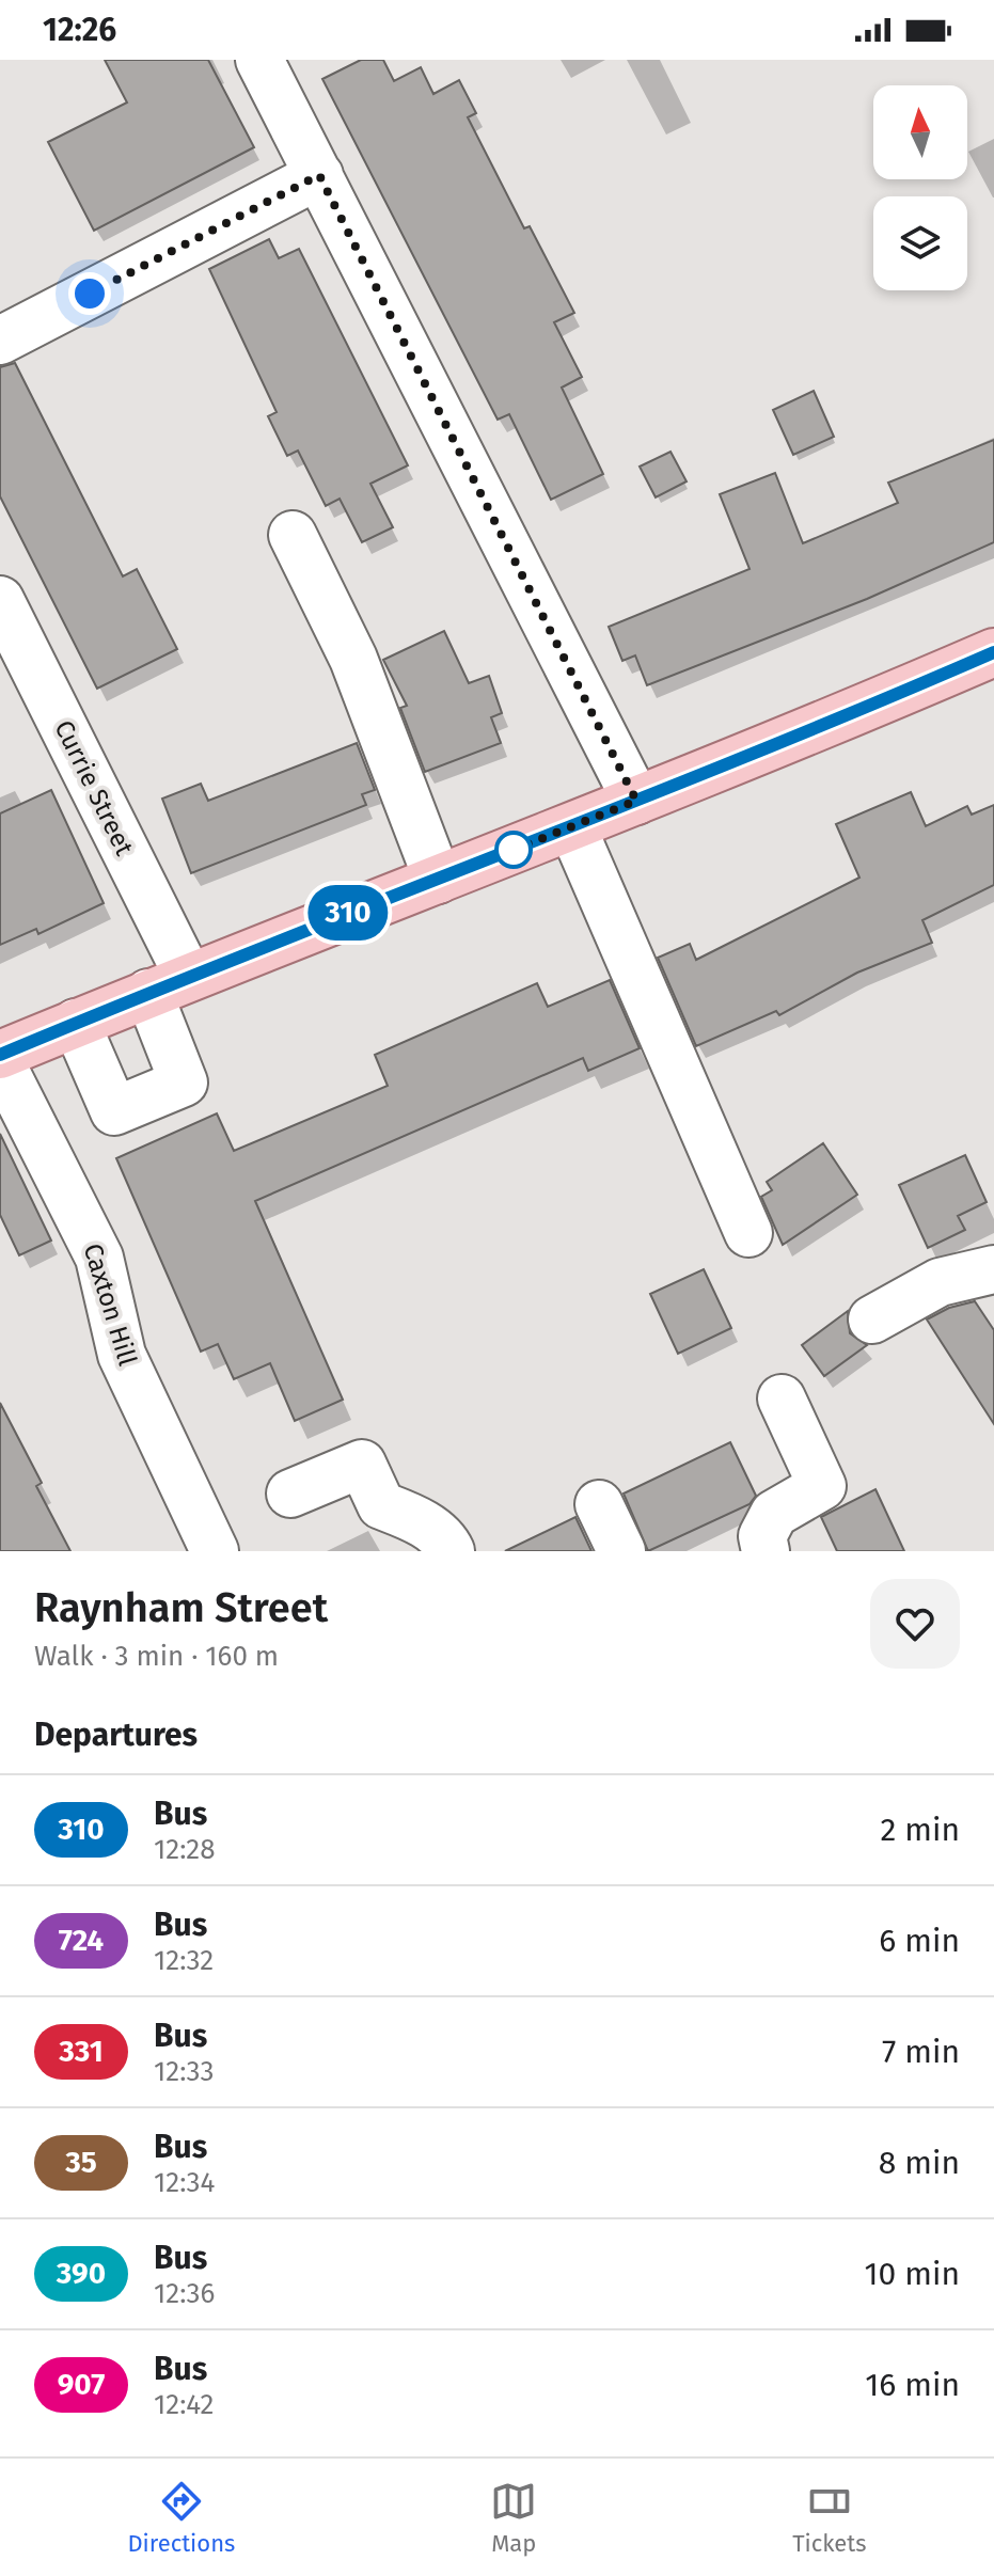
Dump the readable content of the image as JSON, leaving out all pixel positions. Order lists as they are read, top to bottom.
{
  "streets": {
    "street": ["Currie Street", "Caxton Hill"]
  },
  "lines": ["bus line 310"],
  "north": "top",
  "page": {
    "status": "12:26",
    "on_map": "310",
    "heading": [
      ["Raynham Street", "Walk · 3 min · 160 m"],
      "Departures"
    ],
    "list": [
      {
        "mark": "310",
        "name": "Bus",
        "note": "12:28",
        "value": "2 min"
      },
      {
        "mark": "724",
        "name": "Bus",
        "note": "12:32",
        "value": "6 min"
      },
      {
        "mark": "331",
        "name": "Bus",
        "note": "12:33",
        "value": "7 min"
      },
      {
        "mark": "35",
        "name": "Bus",
        "note": "12:34",
        "value": "8 min"
      },
      {
        "mark": "390",
        "name": "Bus",
        "note": "12:36",
        "value": "10 min"
      },
      {
        "mark": "907",
        "name": "Bus",
        "note": "12:42",
        "value": "16 min"
      }
    ],
    "tabs": ["Directions", "Map", "Tickets"]
  }
}
